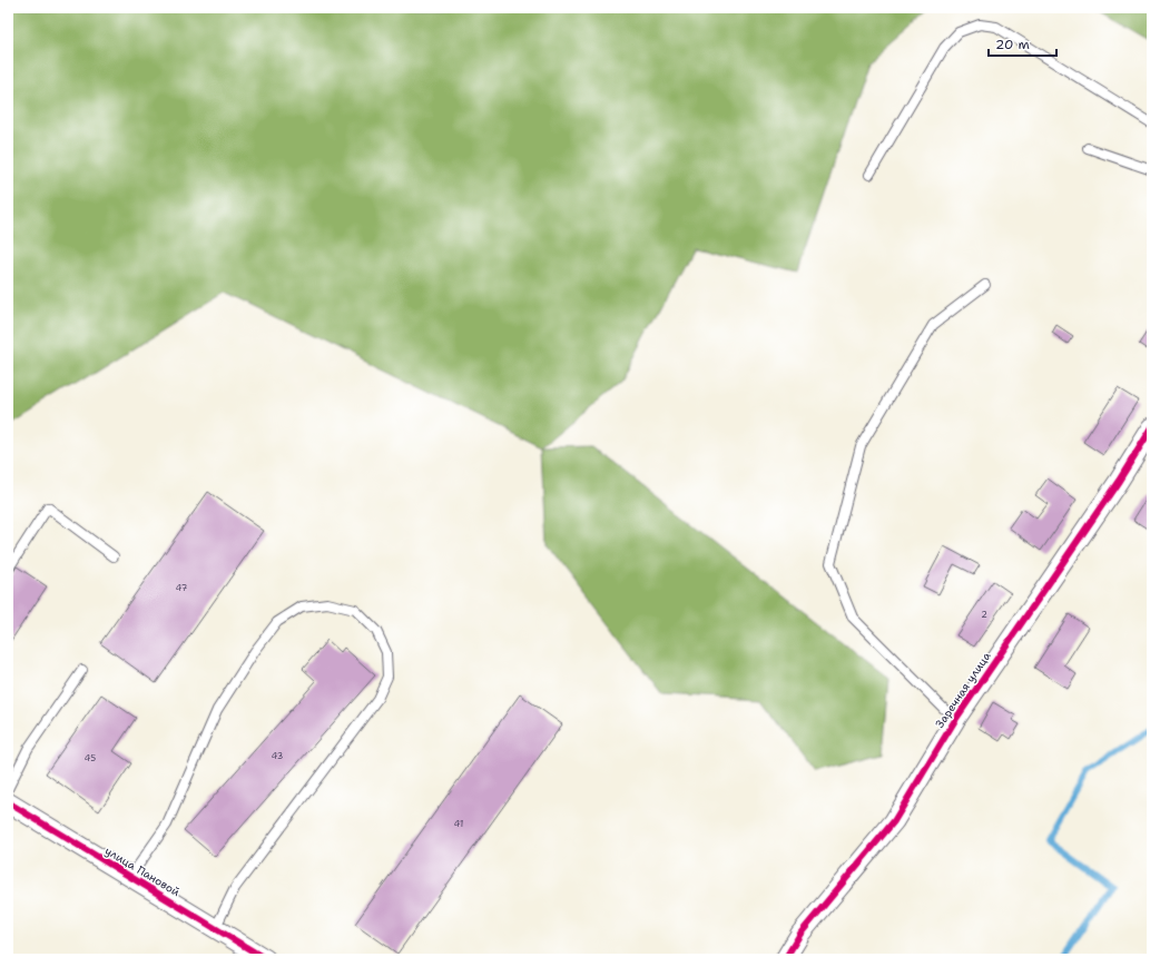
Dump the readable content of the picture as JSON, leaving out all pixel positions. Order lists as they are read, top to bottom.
{
  "streets": {
    "street": ["Заречная улица", "улица Пановой"]
  },
  "house_numbers": [
    "47",
    "2",
    "43",
    "45",
    "41"
  ],
  "scale_bar": "20 m"
}
